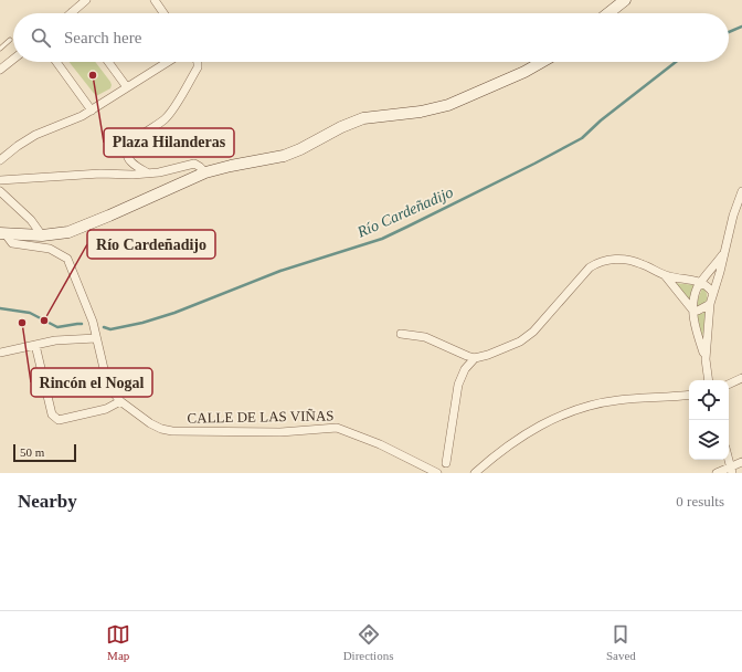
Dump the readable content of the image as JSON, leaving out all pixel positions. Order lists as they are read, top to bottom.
{
  "streets": {
    "street": ["CALLE DE LAS VIÑAS"]
  },
  "water": ["Río Cardeñadijo"],
  "places": ["Plaza Hilanderas", "Río Cardeñadijo", "Rincón el Nogal"],
  "scale_bar": "50 m",
  "page": {
    "search": "Search here",
    "scale": "50 m",
    "heading": ["Nearby", "0 results"],
    "nav": ["Map", "Directions", "Saved"]
  }
}
